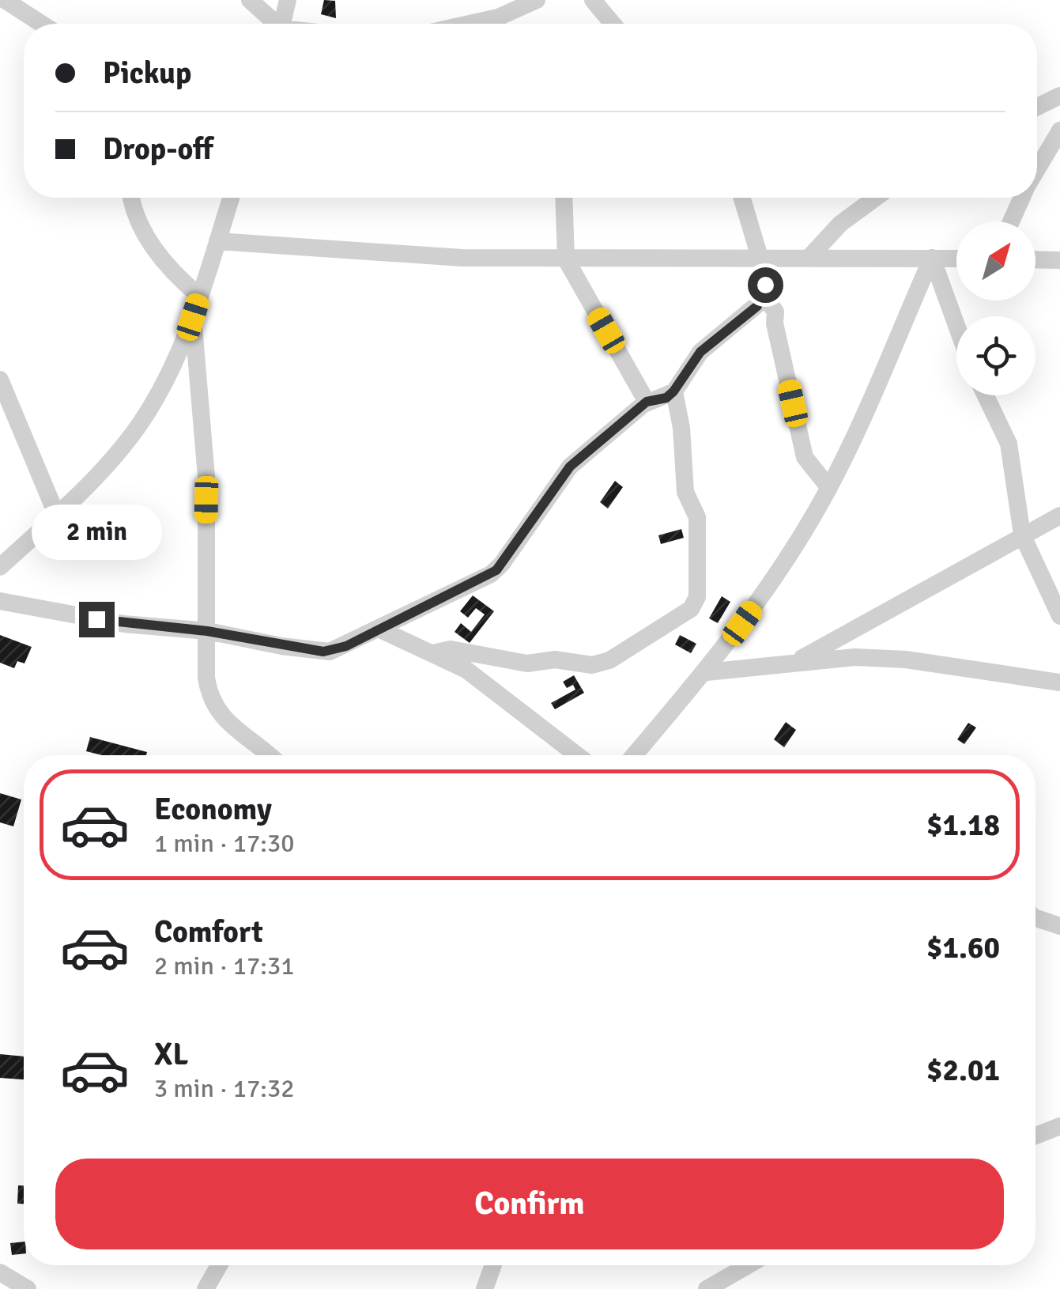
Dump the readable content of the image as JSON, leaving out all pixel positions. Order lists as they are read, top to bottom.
{
  "north": "top right",
  "page": {
    "banner": ["Pickup", "Drop-off"],
    "bubble": "2 min",
    "list": [
      {
        "name": "Economy",
        "note": "1 min · 17:30",
        "value": "$1.18"
      },
      {
        "name": "Comfort",
        "note": "2 min · 17:31",
        "value": "$1.60"
      },
      {
        "name": "XL",
        "note": "3 min · 17:32",
        "value": "$2.01"
      }
    ],
    "buttons": "Confirm"
  }
}
